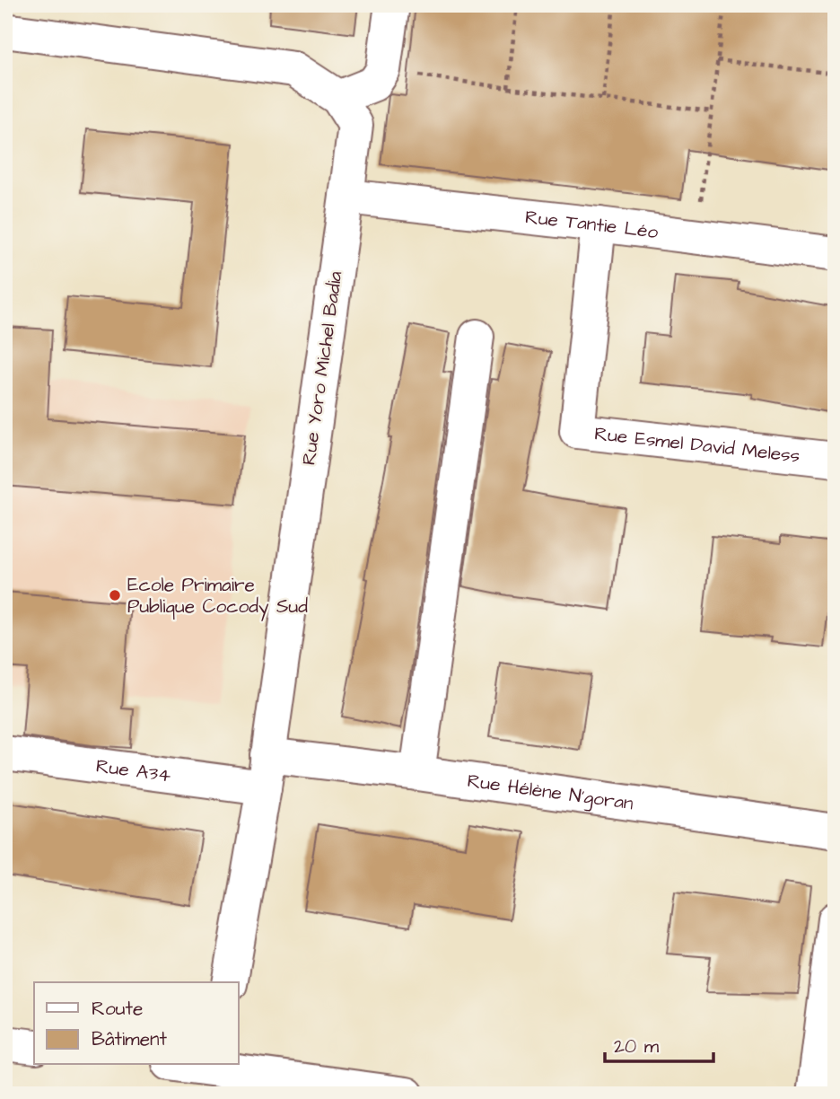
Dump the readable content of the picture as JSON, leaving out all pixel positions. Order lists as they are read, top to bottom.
{
  "streets": {
    "street": [
      "Rue Tantie Léo",
      "Rue Yoro Michel Badia",
      "Rue Esmel David Meless",
      "Rue A34",
      "Rue Hélène N'goran"
    ]
  },
  "crossings": [
    ["Rue Tantie Léo", "Rue Yoro Michel Badia"],
    ["Rue Tantie Léo", "Rue Esmel David Meless"],
    ["Rue Yoro Michel Badia", "Rue A34"],
    ["Rue Yoro Michel Badia", "Rue Hélène N'goran"],
    ["Rue A34", "Rue Hélène N'goran"]
  ],
  "places": ["Ecole Primaire Publique Cocody Sud"],
  "legend": ["Route", "Bâtiment"],
  "scale_bar": "20 m"
}
